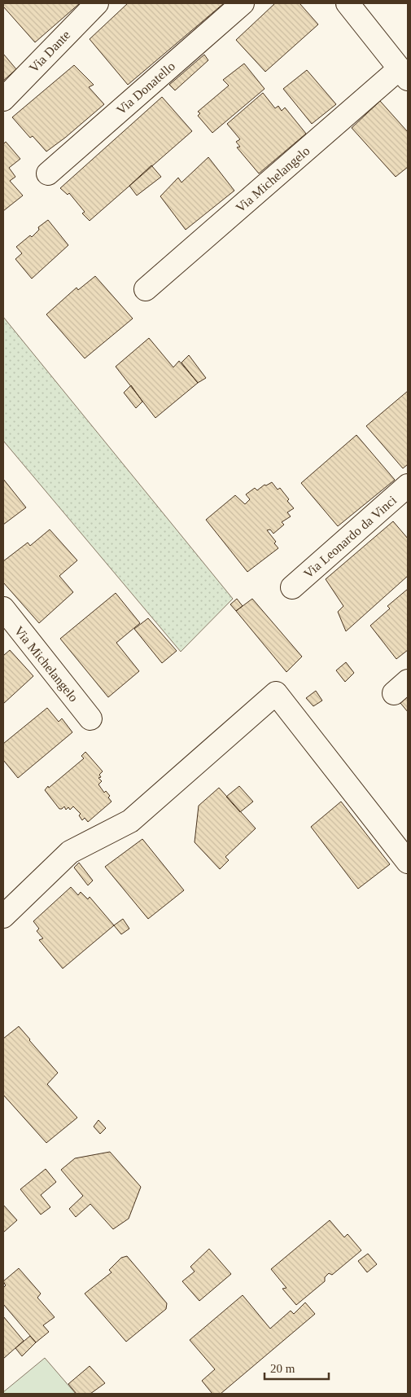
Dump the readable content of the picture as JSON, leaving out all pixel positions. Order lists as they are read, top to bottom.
{
  "streets": {
    "street": [
      "Via Dante",
      "Via Donatello",
      "Via Michelangelo",
      "Via Leonardo da Vinci"
    ]
  },
  "scale_bar": "20 m"
}
